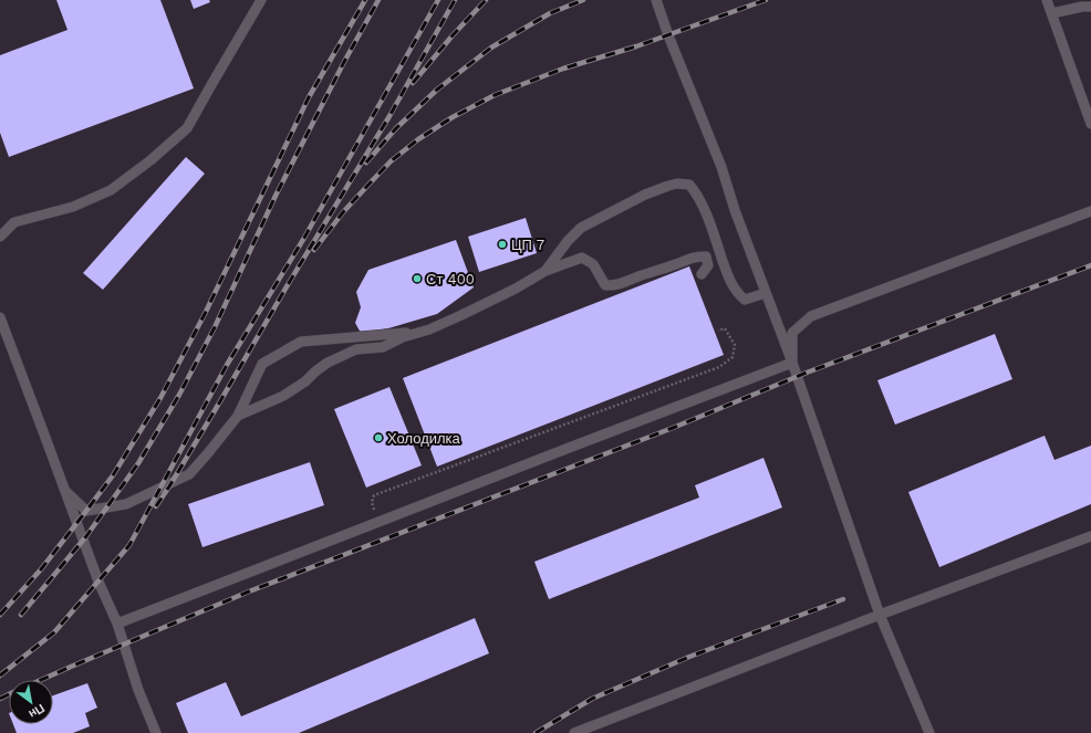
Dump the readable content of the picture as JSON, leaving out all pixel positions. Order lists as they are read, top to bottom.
{
  "places": ["ЦП 7", "Ст 400", "Холодилка"],
  "north": "bottom right"
}
